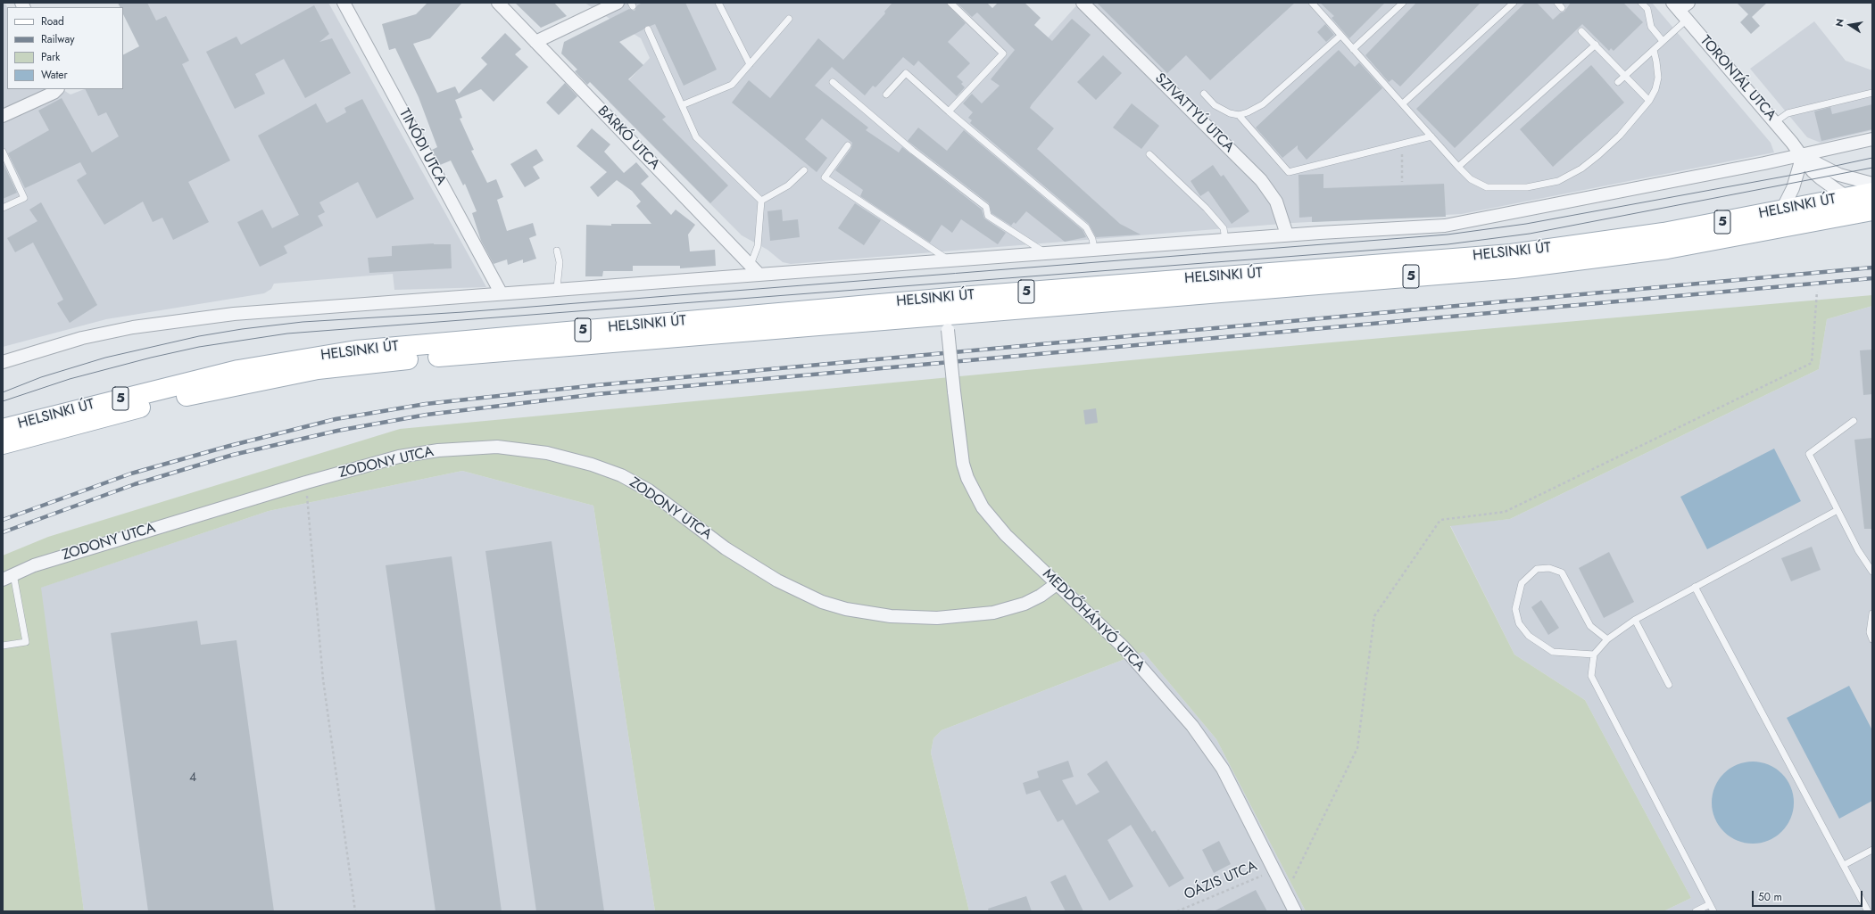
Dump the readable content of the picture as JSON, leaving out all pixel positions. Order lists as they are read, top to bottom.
{
  "streets": {
    "main road": ["HELSINKI ÚT", "5"],
    "street": [
      "TORONTÁL UTCA",
      "SZIVATTYÚ UTCA",
      "BARKÓ UTCA",
      "TINÓDI UTCA",
      "ZODONY UTCA",
      "MEDDŐHÁNYÓ UTCA"
    ],
    "path": ["OÁZIS UTCA"]
  },
  "crossings": [
    ["TORONTÁL UTCA", "HELSINKI ÚT"],
    ["HELSINKI ÚT", "MEDDŐHÁNYÓ UTCA"],
    ["ZODONY UTCA", "MEDDŐHÁNYÓ UTCA"],
    ["MEDDŐHÁNYÓ UTCA", "OÁZIS UTCA"]
  ],
  "house_numbers": ["4"],
  "legend": [
    "Road",
    "Railway",
    "Park",
    "Water"
  ],
  "scale_bar": "50 m",
  "north": "left"
}
